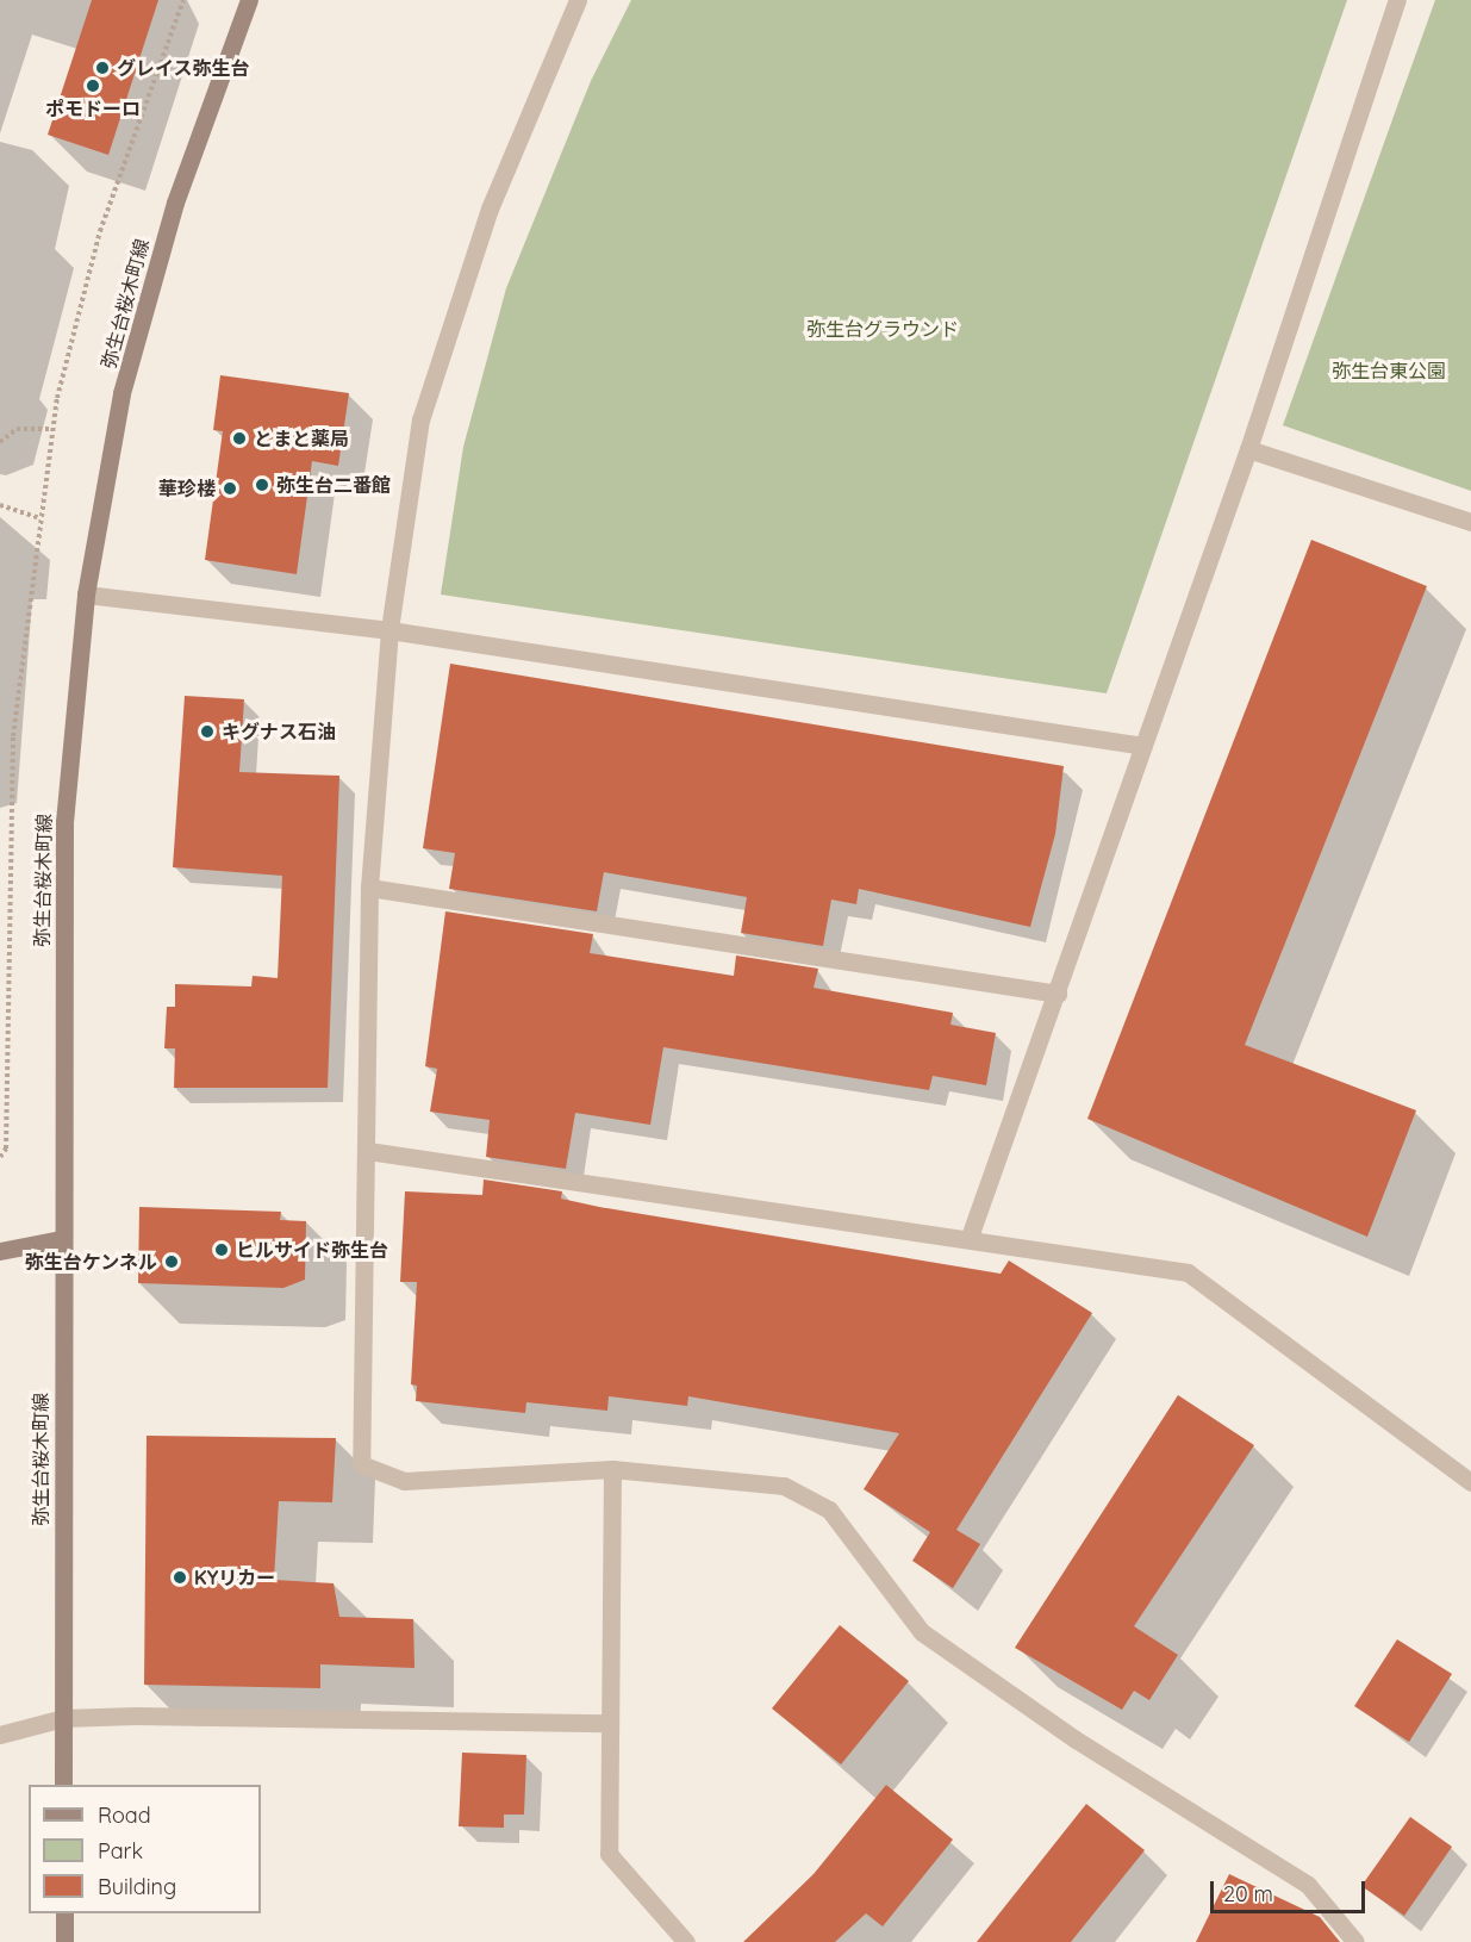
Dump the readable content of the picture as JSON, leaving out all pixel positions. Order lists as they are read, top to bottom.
{
  "streets": {
    "main road": ["弥生台桜木町線"]
  },
  "parks": ["弥生台グラウンド", "弥生台東公園"],
  "places": [
    "グレイス弥生台",
    "ポモドーロ",
    "とまと薬局",
    "弥生台二番館",
    "華珍楼",
    "キグナス石油",
    "ヒルサイド弥生台",
    "弥生台ケンネル",
    "KYリカー"
  ],
  "legend": ["Road", "Park", "Building"],
  "scale_bar": "20 m"
}
